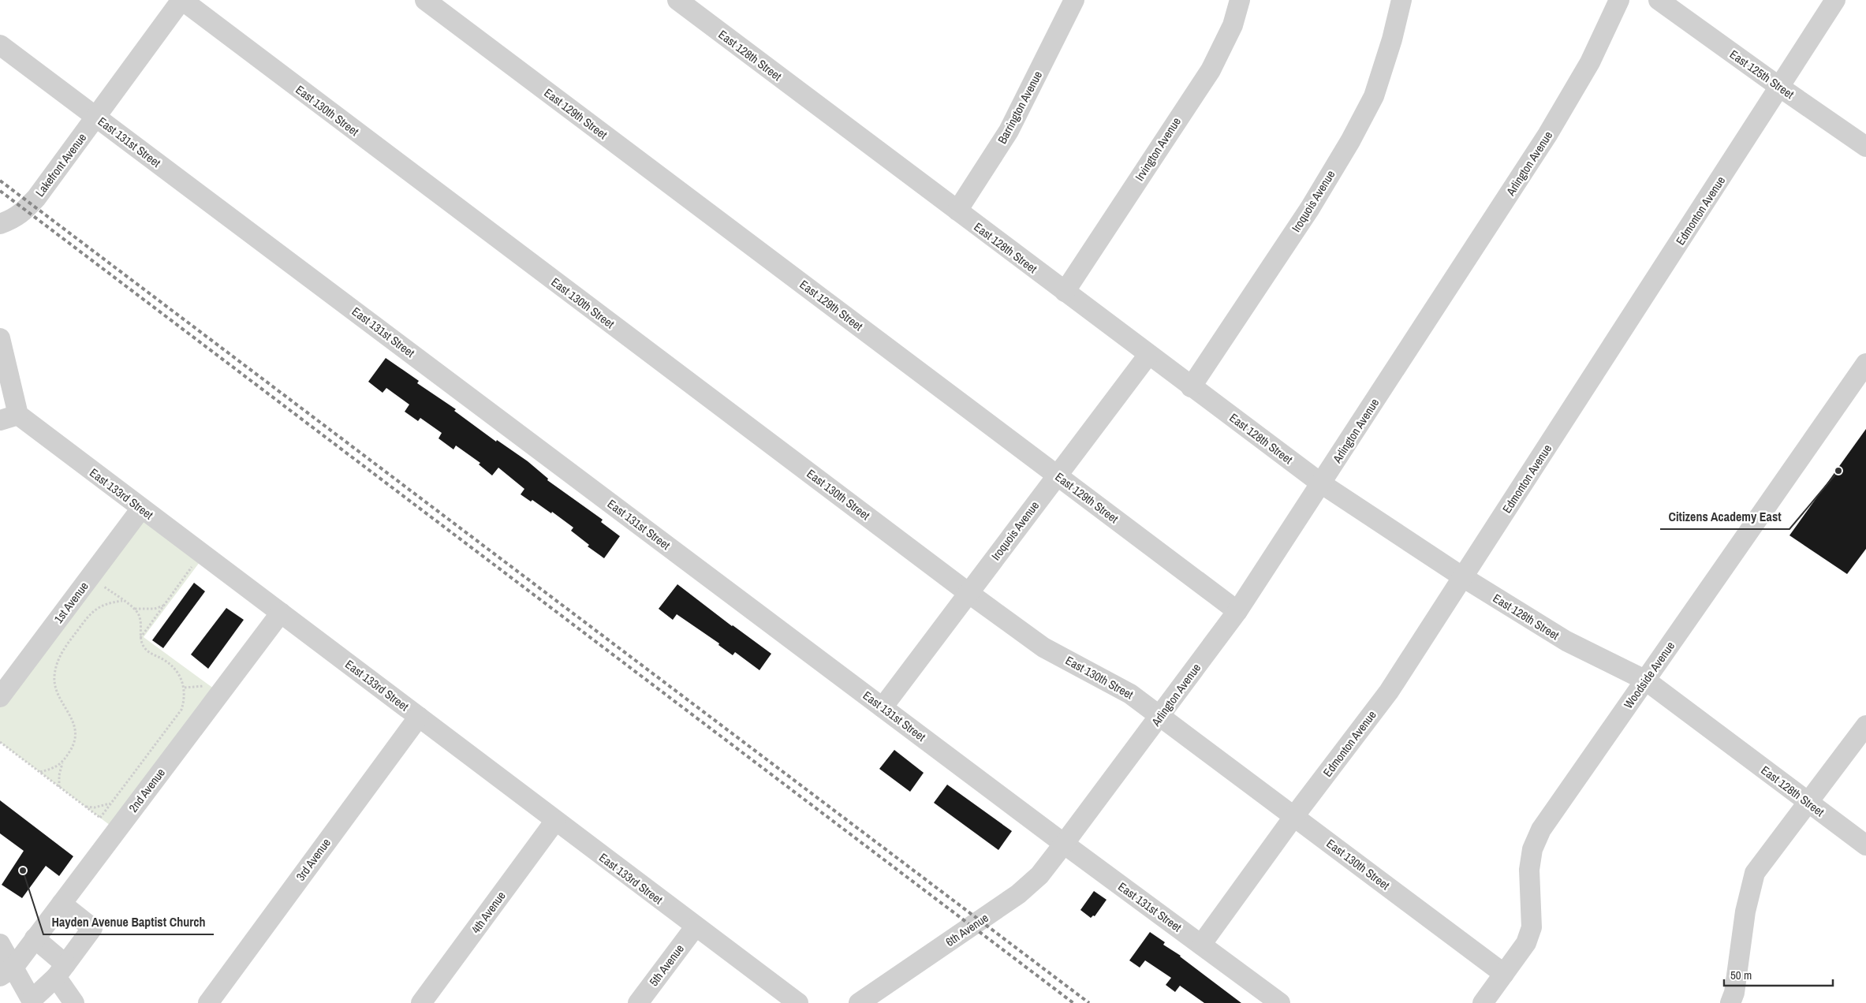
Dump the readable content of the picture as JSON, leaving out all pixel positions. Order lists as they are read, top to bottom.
{
  "streets": {
    "street": [
      "East 128th Street",
      "East 125th Street",
      "Barrington Avenue",
      "East 130th Street",
      "East 129th Street",
      "East 131st Street",
      "Irvington Avenue",
      "Arlington Avenue",
      "Lakefront Avenue",
      "Iroquois Avenue",
      "Edmonton Avenue",
      "East 133rd Street",
      "1st Avenue",
      "Woodside Avenue",
      "2nd Avenue",
      "3rd Avenue",
      "4th Avenue",
      "6th Avenue",
      "5th Avenue"
    ]
  },
  "crossings": [
    ["East 128th Street", "Barrington Avenue"],
    ["East 128th Street", "Irvington Avenue"],
    ["East 128th Street", "Arlington Avenue"],
    ["East 128th Street", "Iroquois Avenue"],
    ["East 128th Street", "Edmonton Avenue"],
    ["East 128th Street", "Woodside Avenue"],
    ["East 125th Street", "Edmonton Avenue"],
    ["East 130th Street", "Arlington Avenue"],
    ["East 130th Street", "Lakefront Avenue"],
    ["East 130th Street", "Iroquois Avenue"],
    ["East 130th Street", "Edmonton Avenue"],
    ["East 130th Street", "Woodside Avenue"],
    ["East 129th Street", "Arlington Avenue"],
    ["East 129th Street", "Iroquois Avenue"],
    ["East 131st Street", "Arlington Avenue"],
    ["East 131st Street", "Lakefront Avenue"],
    ["East 131st Street", "Iroquois Avenue"],
    ["East 131st Street", "Edmonton Avenue"],
    ["East 131st Street", "6th Avenue"],
    ["Arlington Avenue", "6th Avenue"],
    ["East 133rd Street", "1st Avenue"],
    ["East 133rd Street", "2nd Avenue"],
    ["East 133rd Street", "3rd Avenue"],
    ["East 133rd Street", "4th Avenue"],
    ["East 133rd Street", "5th Avenue"]
  ],
  "places": ["Citizens Academy East", "Hayden Avenue Baptist Church"],
  "scale_bar": "50 m"
}
